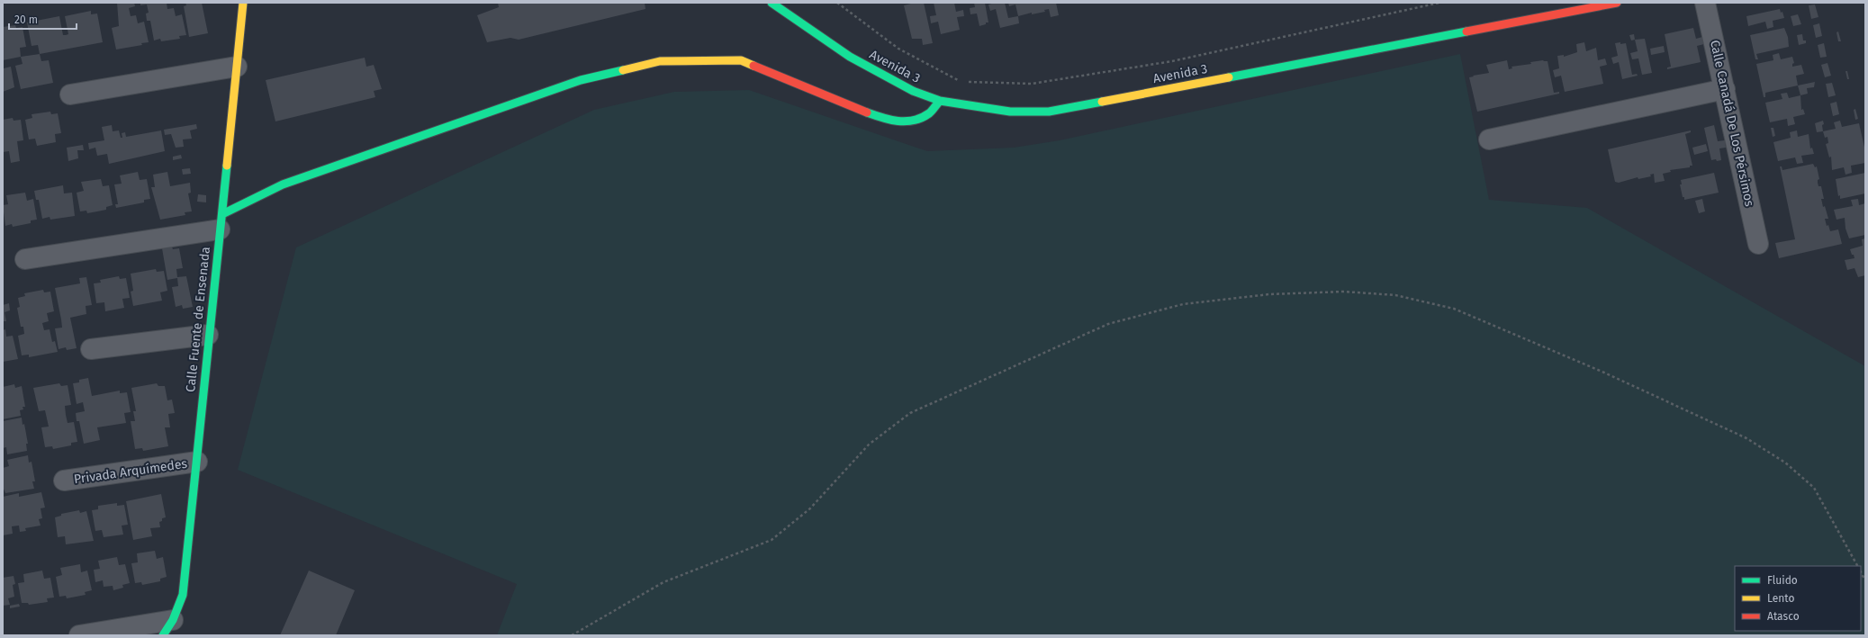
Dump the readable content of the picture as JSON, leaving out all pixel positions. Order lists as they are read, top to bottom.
{
  "streets": {
    "street": [
      "Avenida 3",
      "Calle Canadá De Los Pérsimos",
      "Calle Fuente de Ensenada",
      "Privada Arquímedes"
    ]
  },
  "crossings": [
    ["Calle Fuente de Ensenada", "Privada Arquímedes"]
  ],
  "legend": ["Fluido", "Lento", "Atasco"],
  "scale_bar": "20 m"
}
